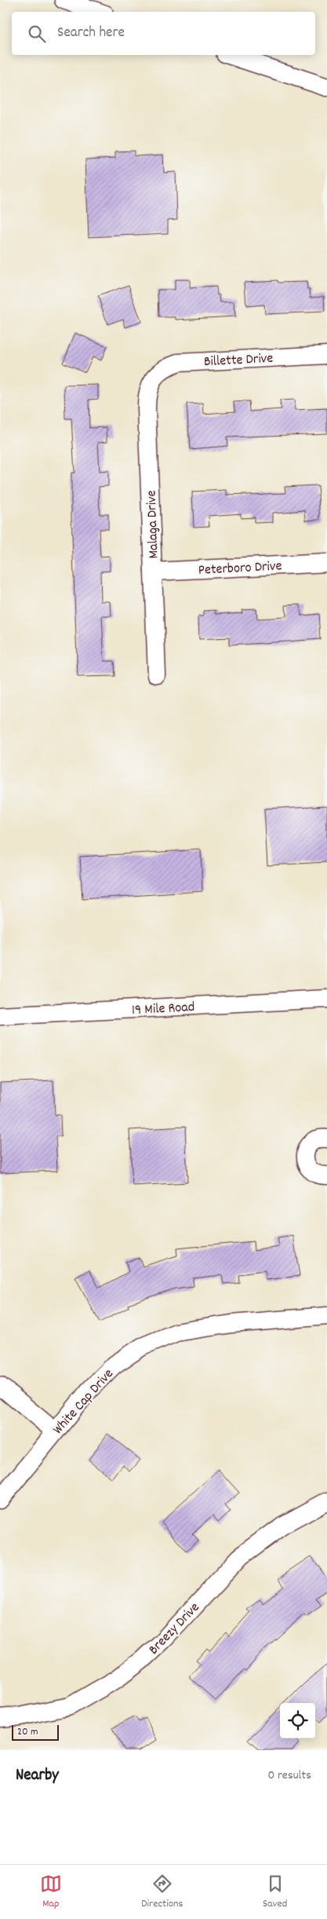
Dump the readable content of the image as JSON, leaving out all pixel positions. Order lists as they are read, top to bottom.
{
  "streets": {
    "street": [
      "Billette Drive",
      "Malaga Drive",
      "Peterboro Drive",
      "19 Mile Road",
      "White Cap Drive",
      "Breezy Drive"
    ]
  },
  "crossings": [
    ["Billette Drive", "Malaga Drive"],
    ["Malaga Drive", "Peterboro Drive"]
  ],
  "scale_bar": "20 m",
  "page": {
    "search": "Search here",
    "scale": "20 m",
    "heading": ["Nearby", "0 results"],
    "nav": ["Map", "Directions", "Saved"]
  }
}
